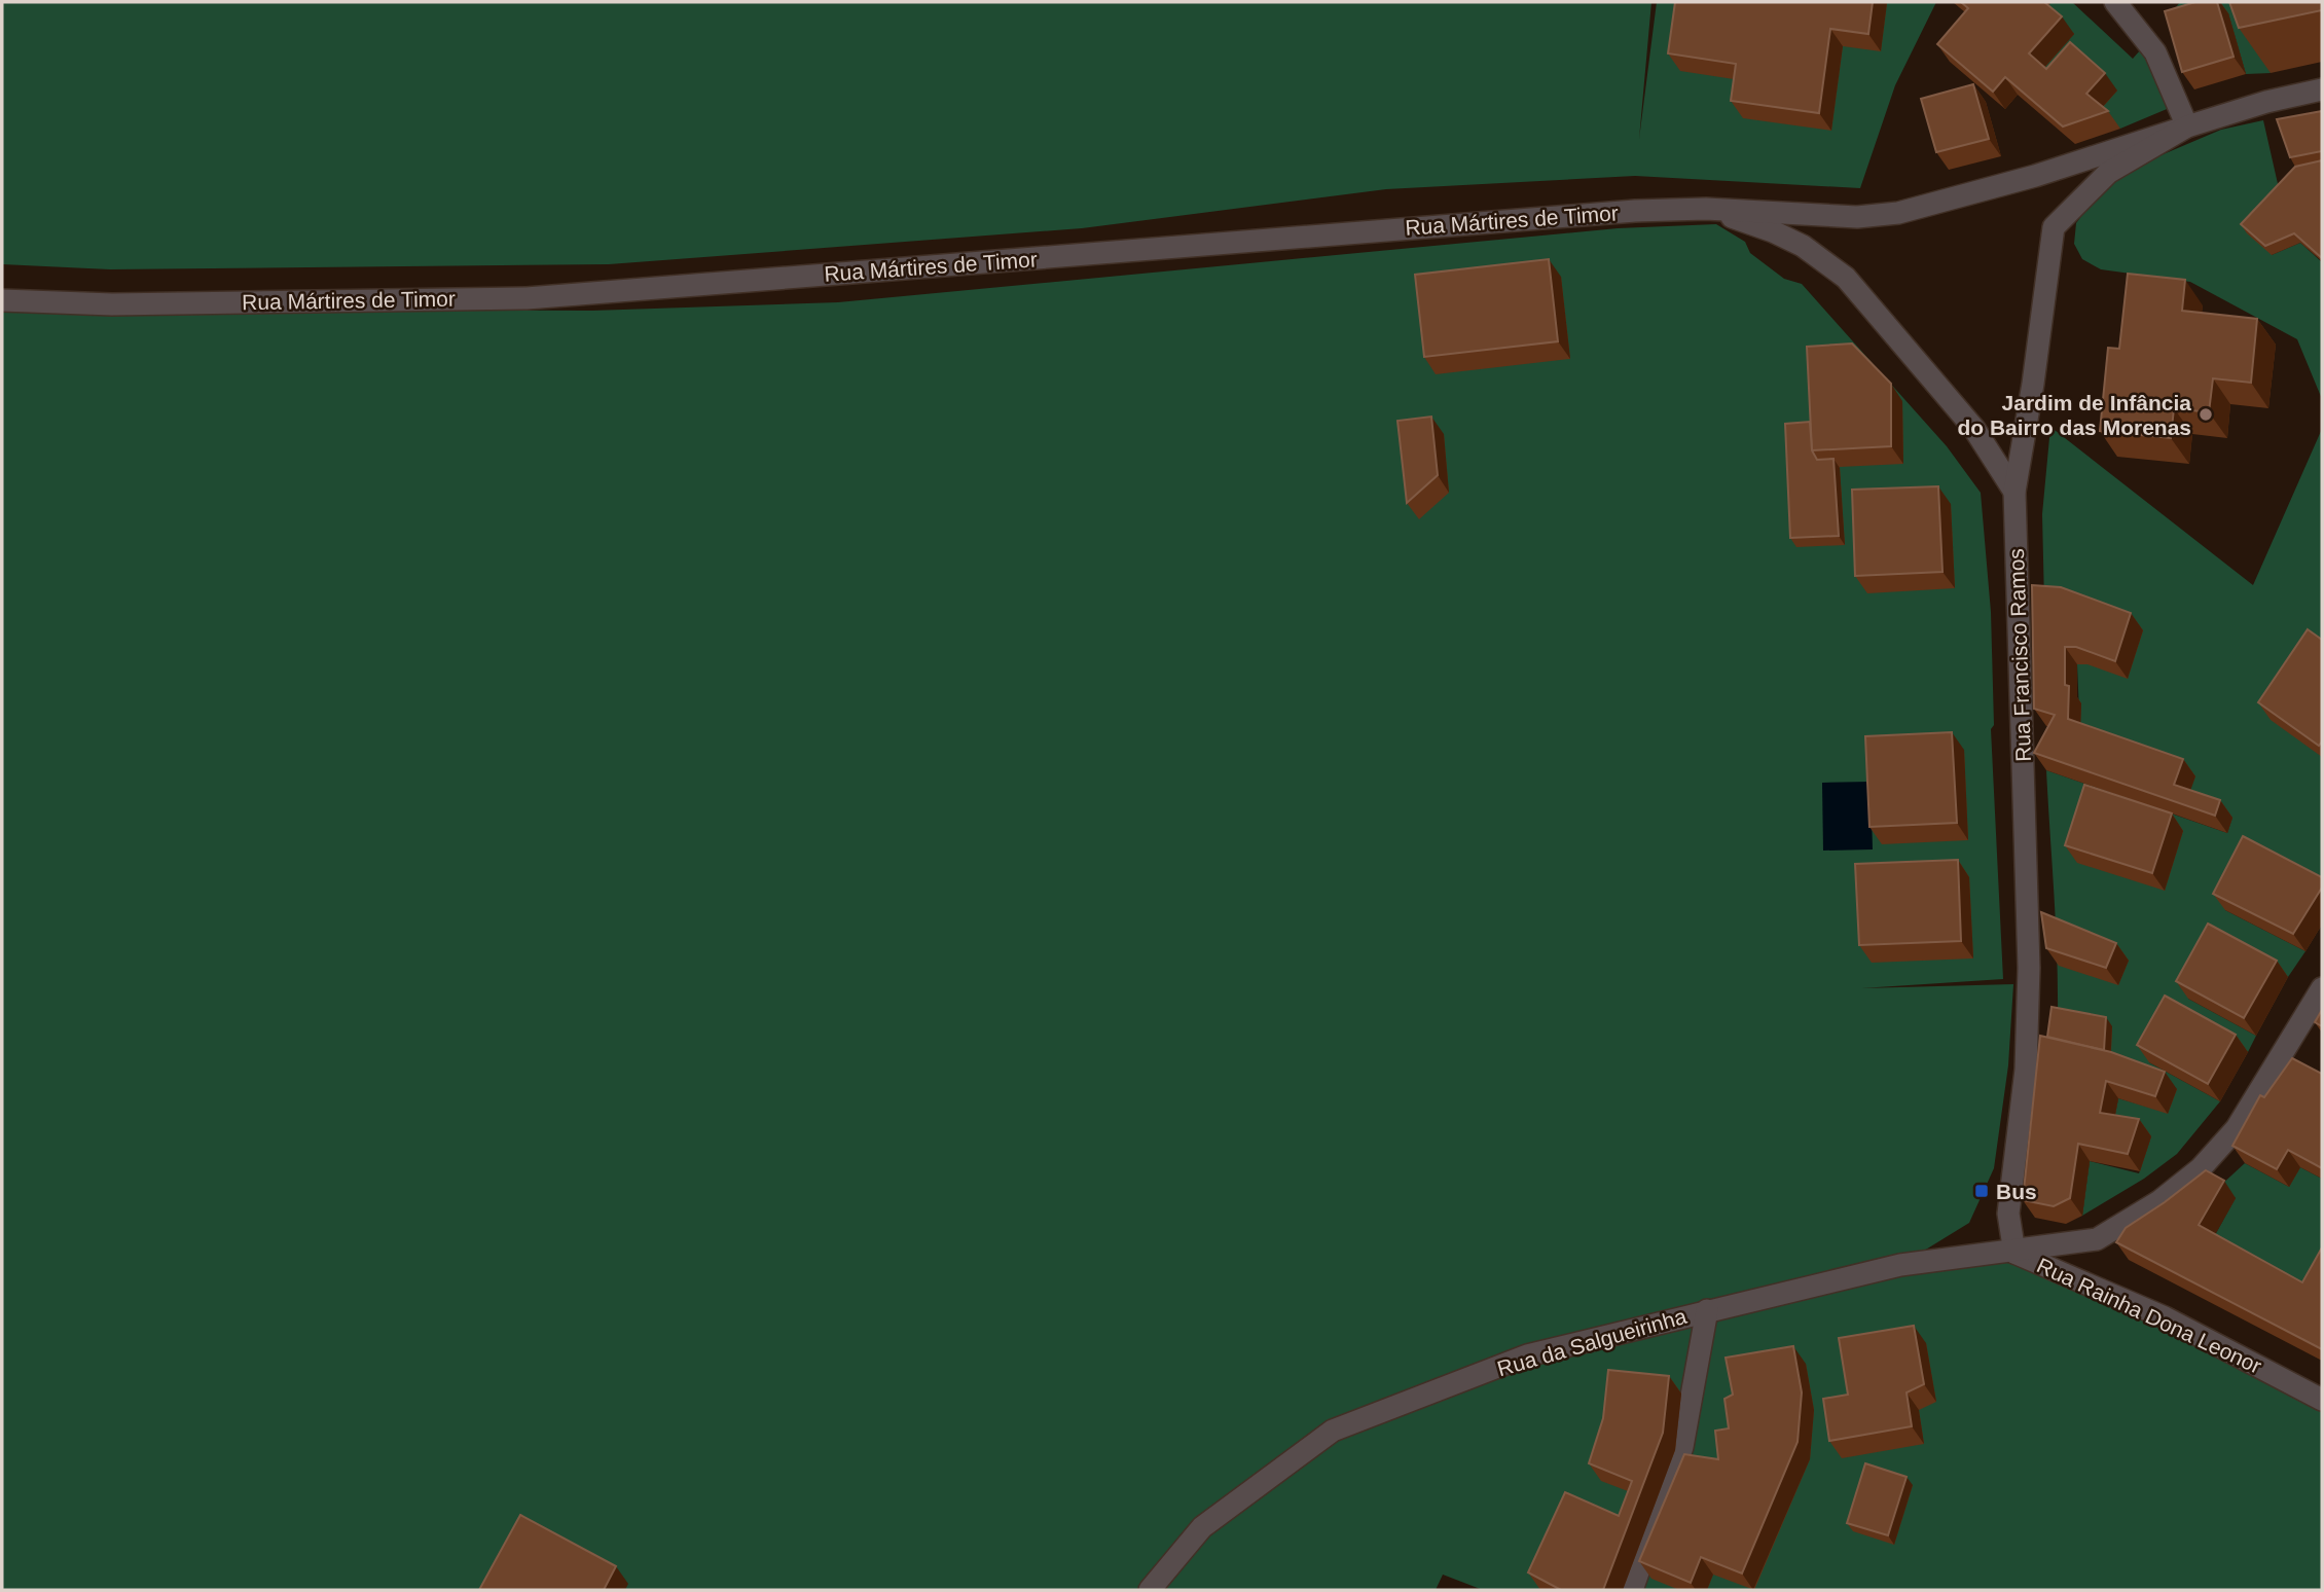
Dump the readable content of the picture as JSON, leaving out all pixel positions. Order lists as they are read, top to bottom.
{
  "streets": {
    "street": [
      "Rua Mártires de Timor",
      "Rua Francisco Ramos",
      "Rua Rainha Dona Leonor",
      "Rua da Salgueirinha"
    ]
  },
  "crossings": [
    ["Rua Mártires de Timor", "Rua Francisco Ramos"],
    ["Rua Francisco Ramos", "Rua Rainha Dona Leonor"],
    ["Rua Francisco Ramos", "Rua da Salgueirinha"],
    ["Rua Rainha Dona Leonor", "Rua da Salgueirinha"]
  ],
  "places": {
    "other": ["Jardim de Infância do Bairro das Morenas"],
    "transit": ["Bus"]
  }
}
